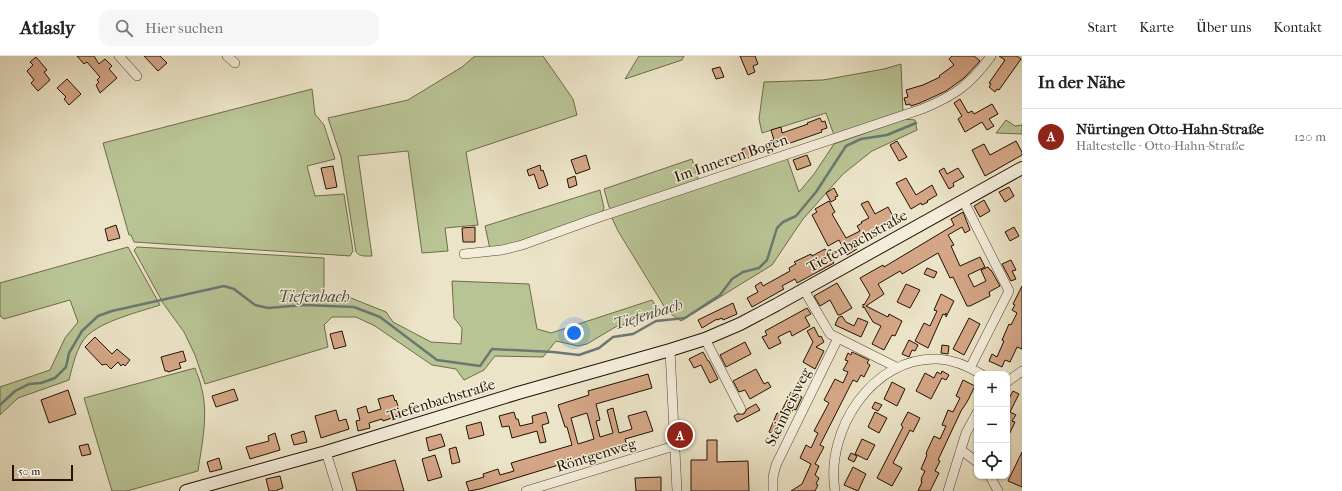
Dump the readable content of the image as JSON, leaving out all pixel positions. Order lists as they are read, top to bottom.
{
  "streets": {
    "street": [
      "Im Inneren Bogen",
      "Tiefenbachstraße",
      "Steinbeisweg",
      "Röntgenweg"
    ]
  },
  "water": ["Tiefenbach"],
  "scale_bar": "50 m",
  "page": {
    "header": "Atlasly",
    "search": "Hier suchen",
    "nav": [
      "Start",
      "Karte",
      "Über uns",
      "Kontakt"
    ],
    "heading": "In der Nähe",
    "list": [
      {
        "mark": "A",
        "name": "Nürtingen Otto-Hahn-Straße",
        "note": "Haltestelle · Otto-Hahn-Straße",
        "value": "120 m"
      }
    ],
    "map_buttons": ["+", "−"],
    "pins": "A",
    "scale": "50 m"
  }
}
